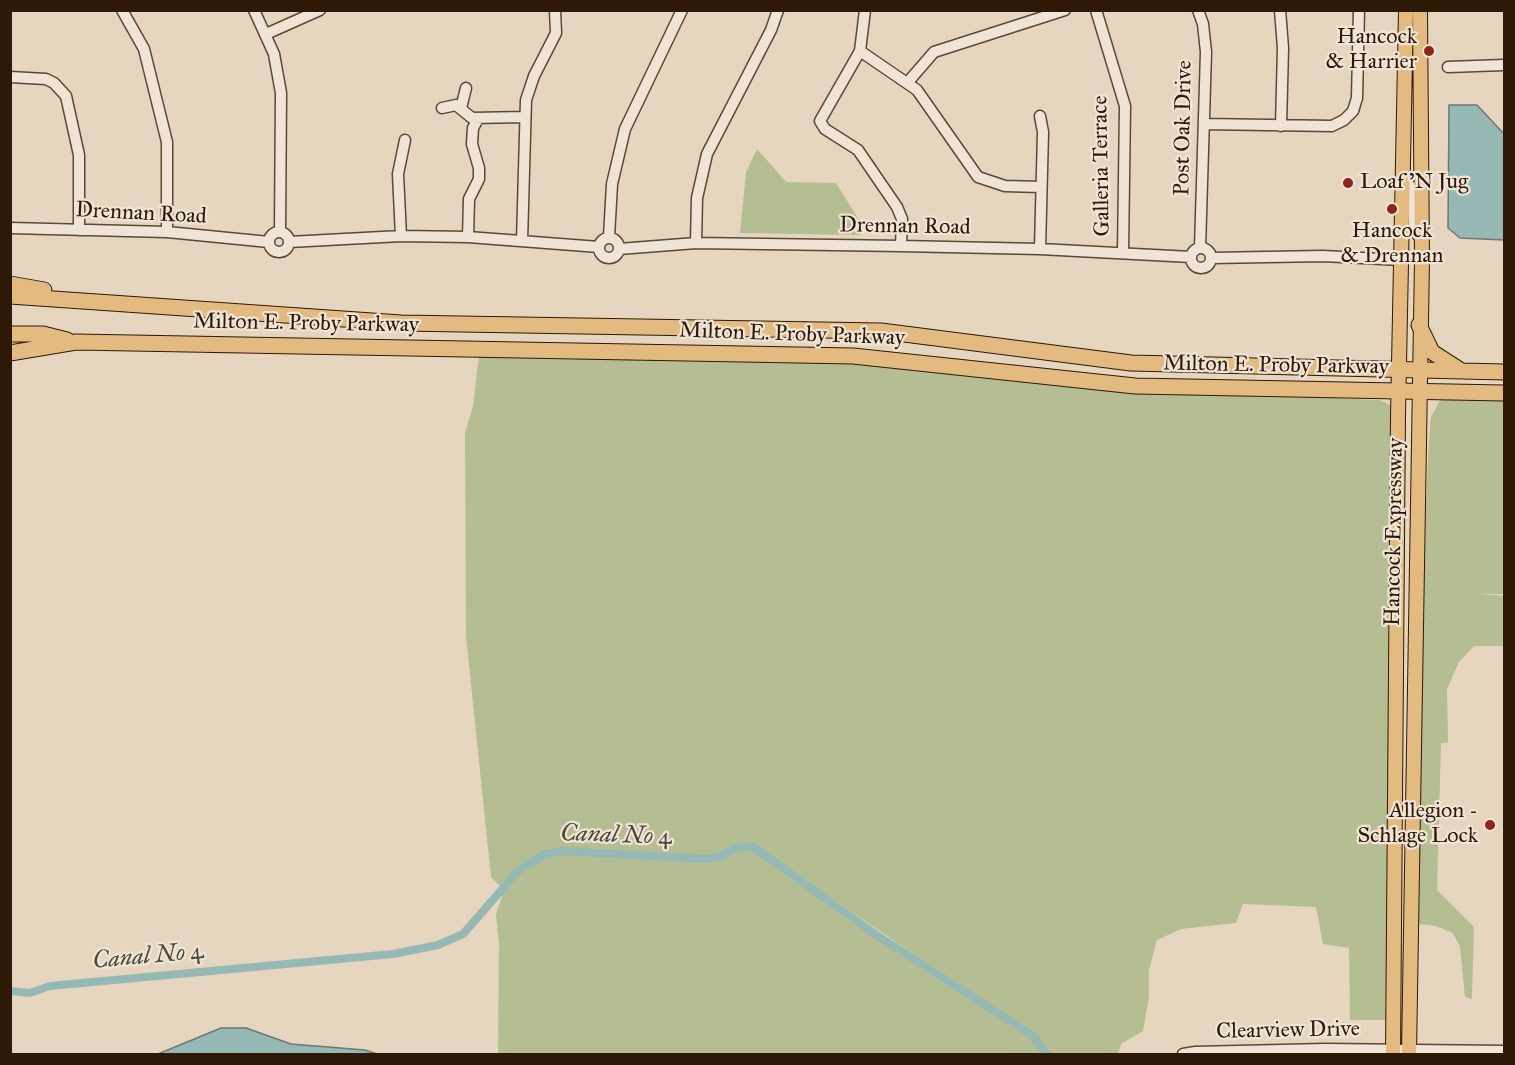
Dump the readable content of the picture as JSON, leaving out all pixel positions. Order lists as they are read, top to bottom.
{
  "streets": {
    "highway": ["Milton E. Proby Parkway"],
    "main road": ["Hancock Expressway"],
    "street": [
      "Post Oak Drive",
      "Galleria Terrace",
      "Drennan Road",
      "Clearview Drive"
    ]
  },
  "crossings": [
    ["Post Oak Drive", "Drennan Road"],
    ["Galleria Terrace", "Drennan Road"],
    ["Milton E. Proby Parkway", "Hancock Expressway"],
    ["Hancock Expressway", "Clearview Drive"]
  ],
  "water": ["Canal No 4"],
  "places": [
    "Hancock & Harrier",
    "Loaf 'N Jug",
    "Hancock & Drennan",
    "Allegion - Schlage Lock"
  ]
}
